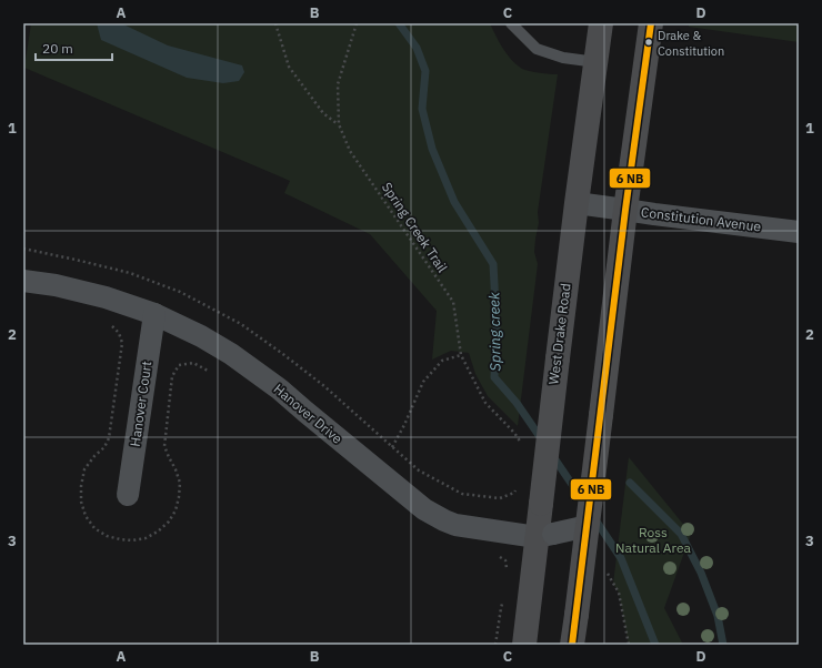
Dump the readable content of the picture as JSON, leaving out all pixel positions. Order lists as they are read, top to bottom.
{
  "streets": {
    "main road": ["West Drake Road"],
    "street": ["Constitution Avenue", "Hanover Court", "Hanover Drive"],
    "path": ["Spring Creek Trail"]
  },
  "crossings": [
    ["Constitution Avenue", "West Drake Road"],
    ["West Drake Road", "Hanover Drive"],
    ["Hanover Court", "Hanover Drive"]
  ],
  "water": ["Spring creek"],
  "parks": ["Ross Natural Area"],
  "places": ["Drake & Constitution"],
  "scale_bar": "20 m",
  "grid": {
    "columns": [
      "A",
      "B",
      "C",
      "D"
    ],
    "rows": ["1", "2", "3"]
  }
}
